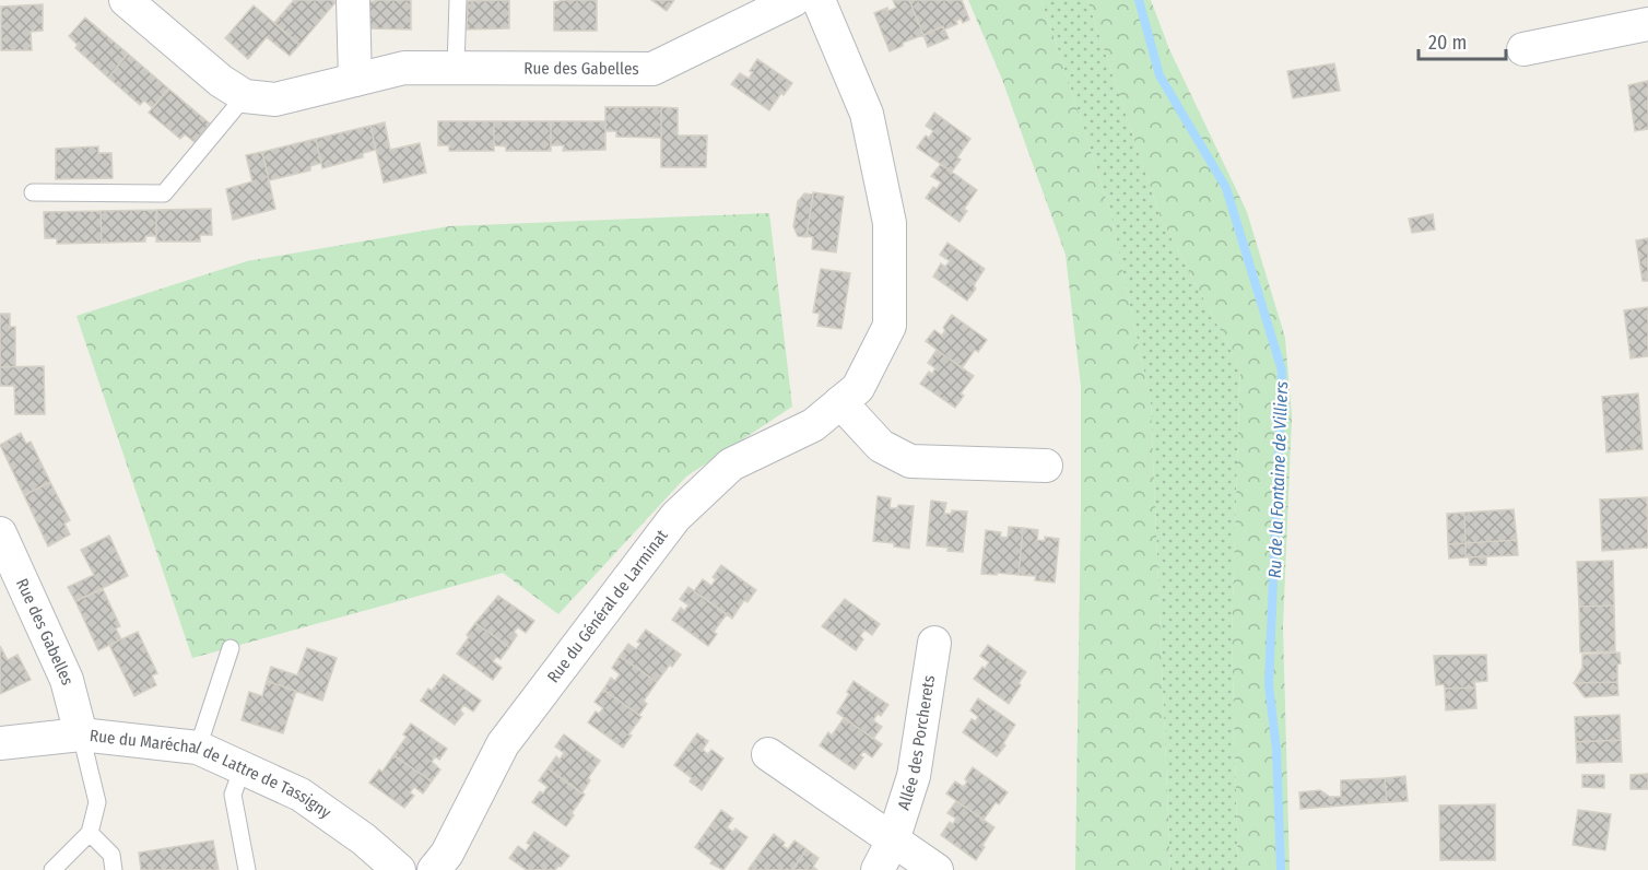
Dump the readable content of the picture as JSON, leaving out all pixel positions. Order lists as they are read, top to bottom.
{
  "streets": {
    "street": [
      "Rue des Gabelles",
      "Rue du Général de Larminat",
      "Allée des Porcherets",
      "Rue du Maréchal de Lattre de Tassigny"
    ]
  },
  "crossings": [
    ["Rue des Gabelles", "Rue du Maréchal de Lattre de Tassigny"]
  ],
  "water": ["Ru de la Fontaine de Villiers"],
  "scale_bar": "20 m"
}
